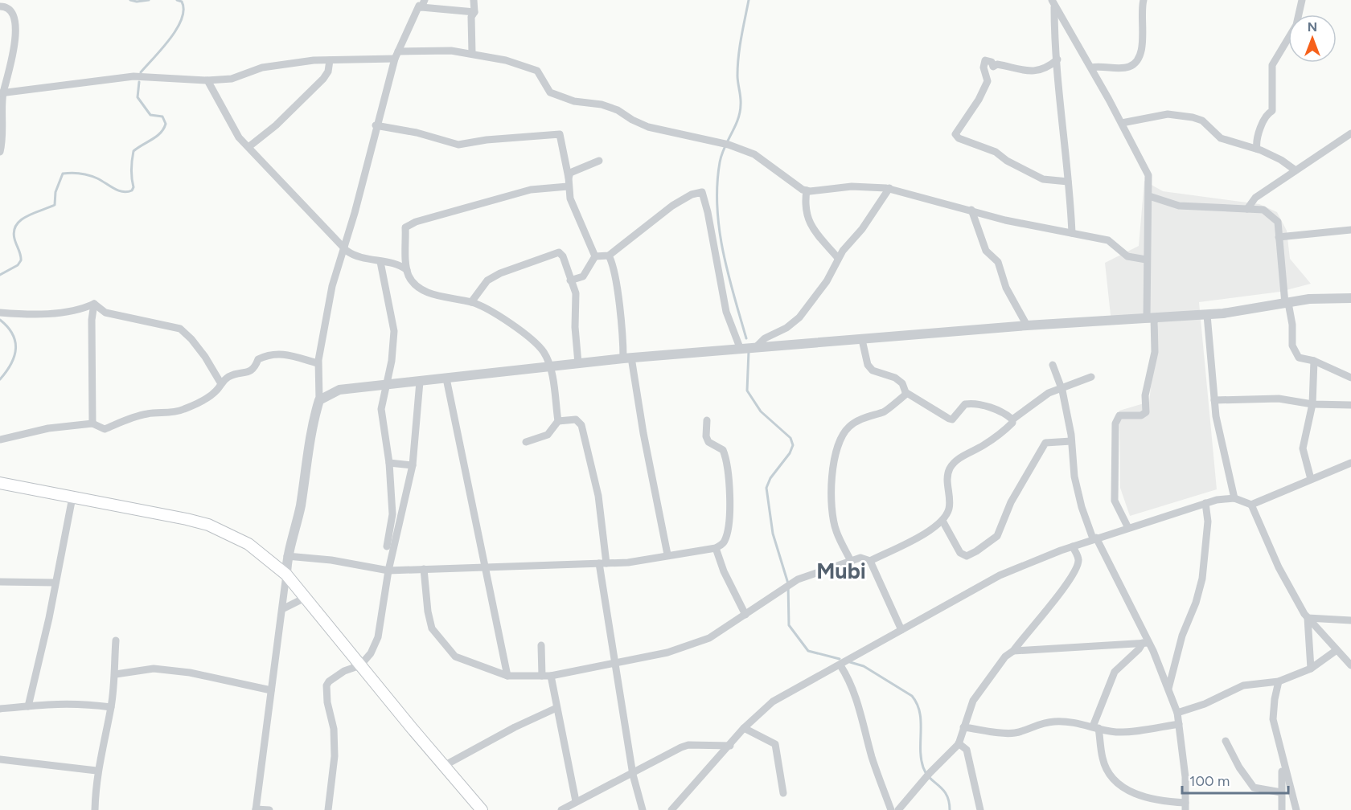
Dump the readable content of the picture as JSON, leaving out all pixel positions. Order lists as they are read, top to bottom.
{
  "districts": ["Mubi"],
  "scale_bar": "100 m",
  "north": "top"
}
